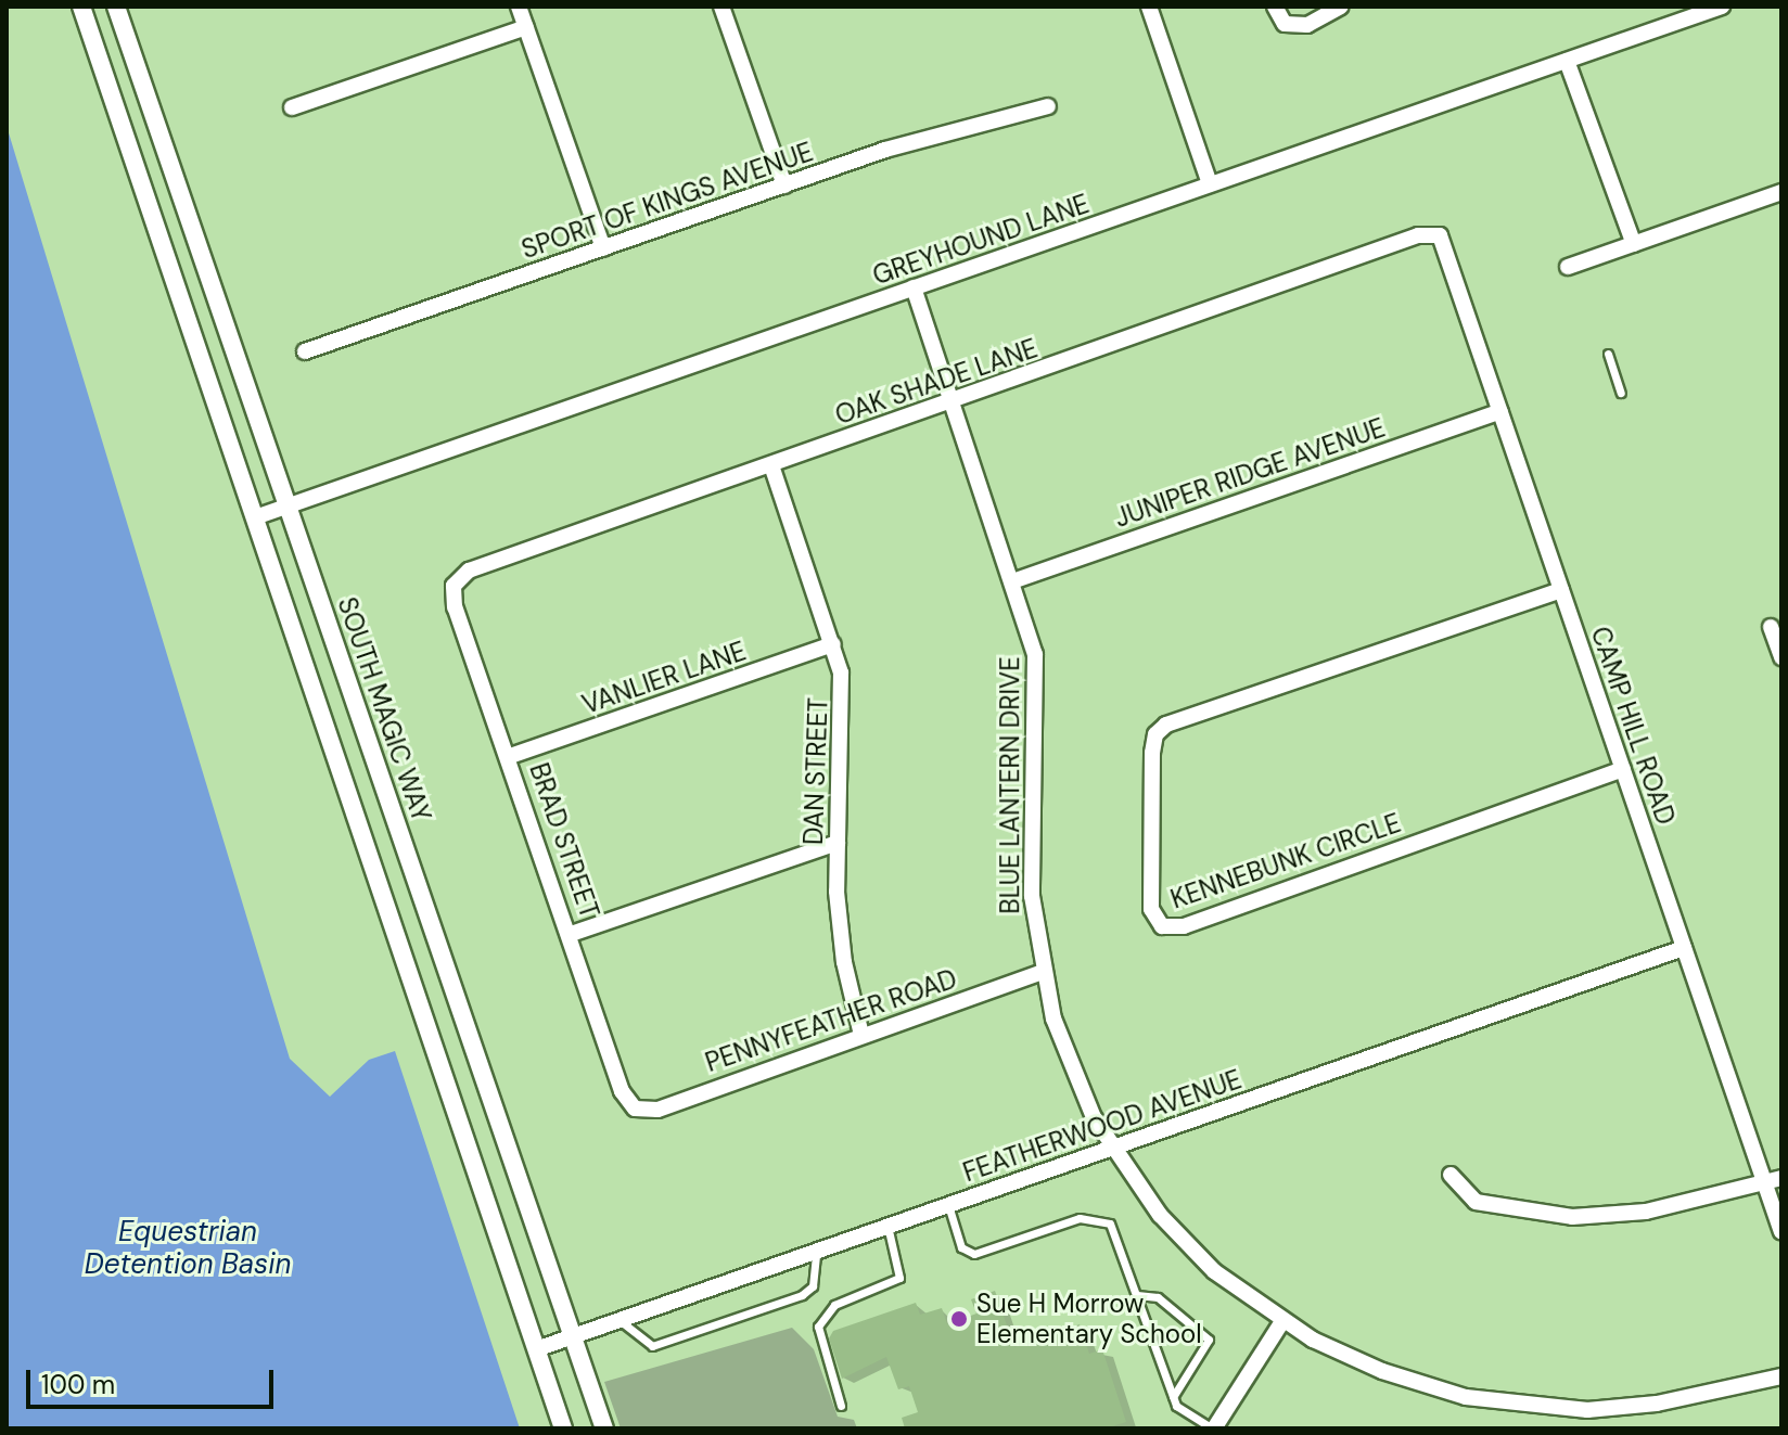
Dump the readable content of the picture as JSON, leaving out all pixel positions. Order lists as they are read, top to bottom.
{
  "streets": {
    "street": [
      "SPORT OF KINGS AVENUE",
      "GREYHOUND LANE",
      "OAK SHADE LANE",
      "JUNIPER RIDGE AVENUE",
      "VANLIER LANE",
      "SOUTH MAGIC WAY",
      "CAMP HILL ROAD",
      "DAN STREET",
      "BLUE LANTERN DRIVE",
      "BRAD STREET",
      "KENNEBUNK CIRCLE",
      "PENNYFEATHER ROAD",
      "FEATHERWOOD AVENUE"
    ]
  },
  "crossings": [
    ["GREYHOUND LANE", "SOUTH MAGIC WAY"],
    ["GREYHOUND LANE", "BLUE LANTERN DRIVE"],
    ["OAK SHADE LANE", "CAMP HILL ROAD"],
    ["OAK SHADE LANE", "DAN STREET"],
    ["OAK SHADE LANE", "BLUE LANTERN DRIVE"],
    ["OAK SHADE LANE", "BRAD STREET"],
    ["JUNIPER RIDGE AVENUE", "CAMP HILL ROAD"],
    ["JUNIPER RIDGE AVENUE", "BLUE LANTERN DRIVE"],
    ["VANLIER LANE", "DAN STREET"],
    ["VANLIER LANE", "BRAD STREET"],
    ["SOUTH MAGIC WAY", "FEATHERWOOD AVENUE"],
    ["CAMP HILL ROAD", "KENNEBUNK CIRCLE"],
    ["CAMP HILL ROAD", "FEATHERWOOD AVENUE"],
    ["DAN STREET", "PENNYFEATHER ROAD"],
    ["BLUE LANTERN DRIVE", "PENNYFEATHER ROAD"],
    ["BLUE LANTERN DRIVE", "FEATHERWOOD AVENUE"],
    ["BRAD STREET", "PENNYFEATHER ROAD"]
  ],
  "water": ["Equestrian Detention Basin"],
  "places": ["Sue H Morrow Elementary School"],
  "scale_bar": "100 m"
}
